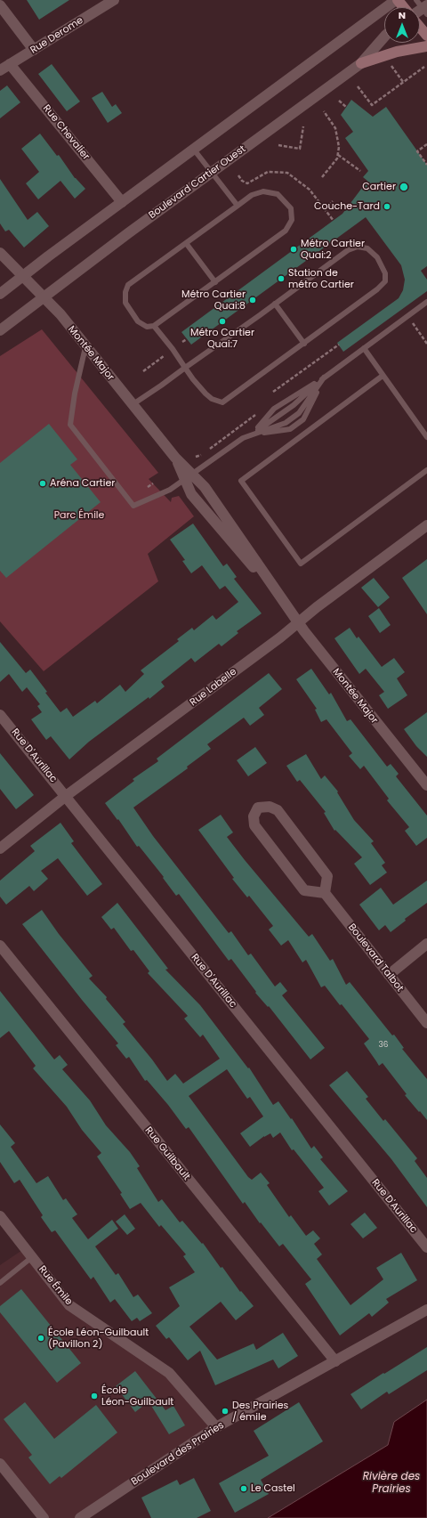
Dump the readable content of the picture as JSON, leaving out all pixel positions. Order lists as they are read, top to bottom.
{
  "streets": {
    "street": [
      "Rue Derome",
      "Rue Chevalier",
      "Boulevard Cartier Ouest",
      "Montée Major",
      "Rue Labelle",
      "Rue D'Aurillac",
      "Boulevard Talbot",
      "Rue Guilbault",
      "Rue Émile",
      "Boulevard des Prairies"
    ]
  },
  "crossings": [
    ["Rue Derome", "Rue Chevalier"],
    ["Boulevard Cartier Ouest", "Montée Major"],
    ["Montée Major", "Rue Labelle"],
    ["Rue Labelle", "Rue D'Aurillac"],
    ["Rue Guilbault", "Boulevard des Prairies"],
    ["Rue Émile", "Boulevard des Prairies"]
  ],
  "water": ["Rivière des Prairies"],
  "parks": ["Parc Émile"],
  "places": [
    "Cartier",
    "Couche-Tard",
    "Métro Cartier Quai:2",
    "Station de métro Cartier",
    "Métro Cartier Quai:8",
    "Métro Cartier Quai:7",
    "Aréna Cartier",
    "École Léon-Guilbault (Pavillon 2)",
    "École Léon-Guilbault",
    "Des Prairies / émile",
    "Le Castel"
  ],
  "house_numbers": ["36"],
  "north": "top"
}
